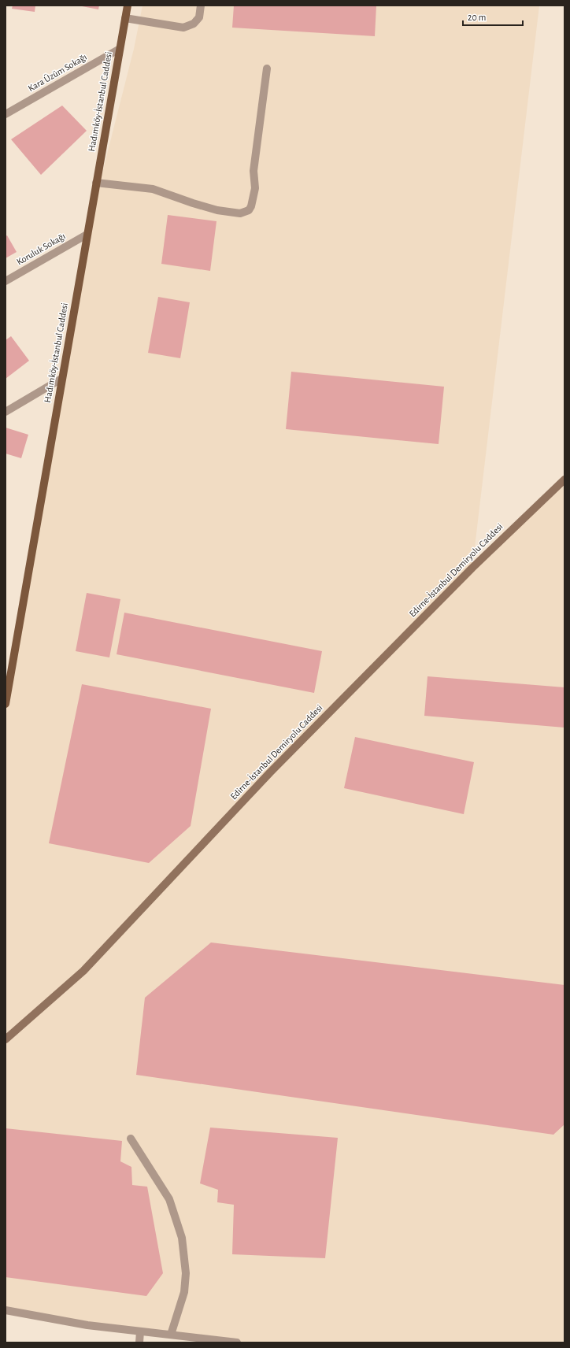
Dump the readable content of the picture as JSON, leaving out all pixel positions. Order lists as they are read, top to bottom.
{
  "streets": {
    "main road": ["Hadımköy-İstanbul Caddesi"],
    "street": ["Kara Üzüm Sokağı", "Koruluk Sokağı", "Edirne-İstanbul Demiryolu Caddesi"]
  },
  "crossings": [
    ["Kara Üzüm Sokağı", "Hadımköy-İstanbul Caddesi"],
    ["Hadımköy-İstanbul Caddesi", "Koruluk Sokağı"]
  ],
  "scale_bar": "20 m"
}
